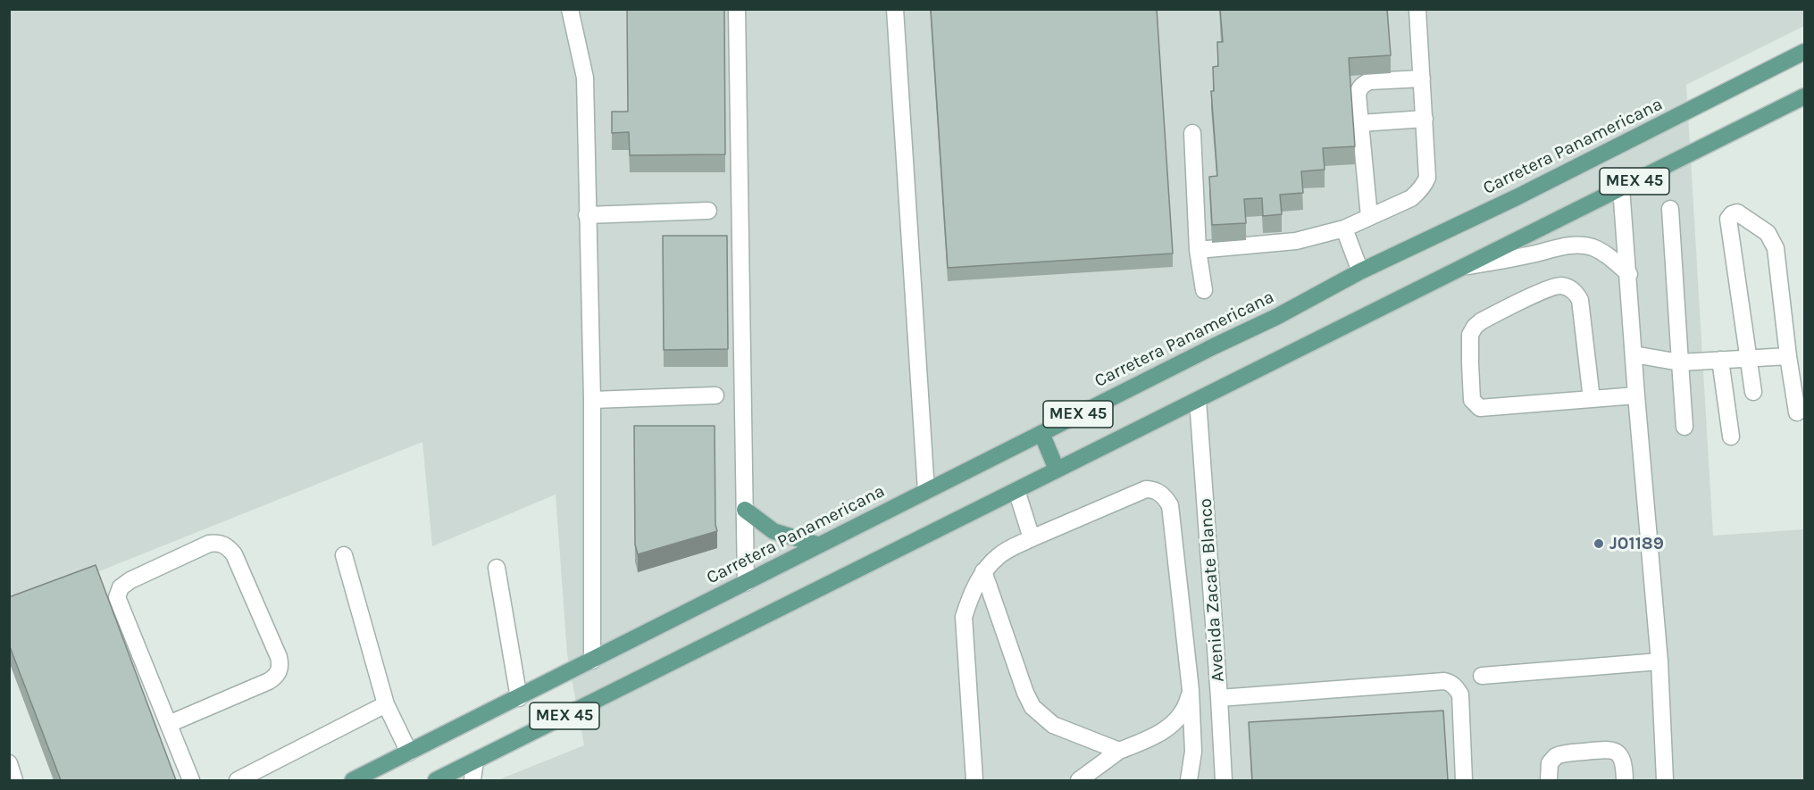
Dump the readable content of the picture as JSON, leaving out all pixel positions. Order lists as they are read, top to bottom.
{
  "streets": {
    "main road": ["Carretera Panamericana", "MEX 45"],
    "lane": ["Avenida Zacate Blanco"]
  },
  "crossings": [
    ["MEX 45", "Avenida Zacate Blanco"]
  ],
  "places": ["J01189"]
}
